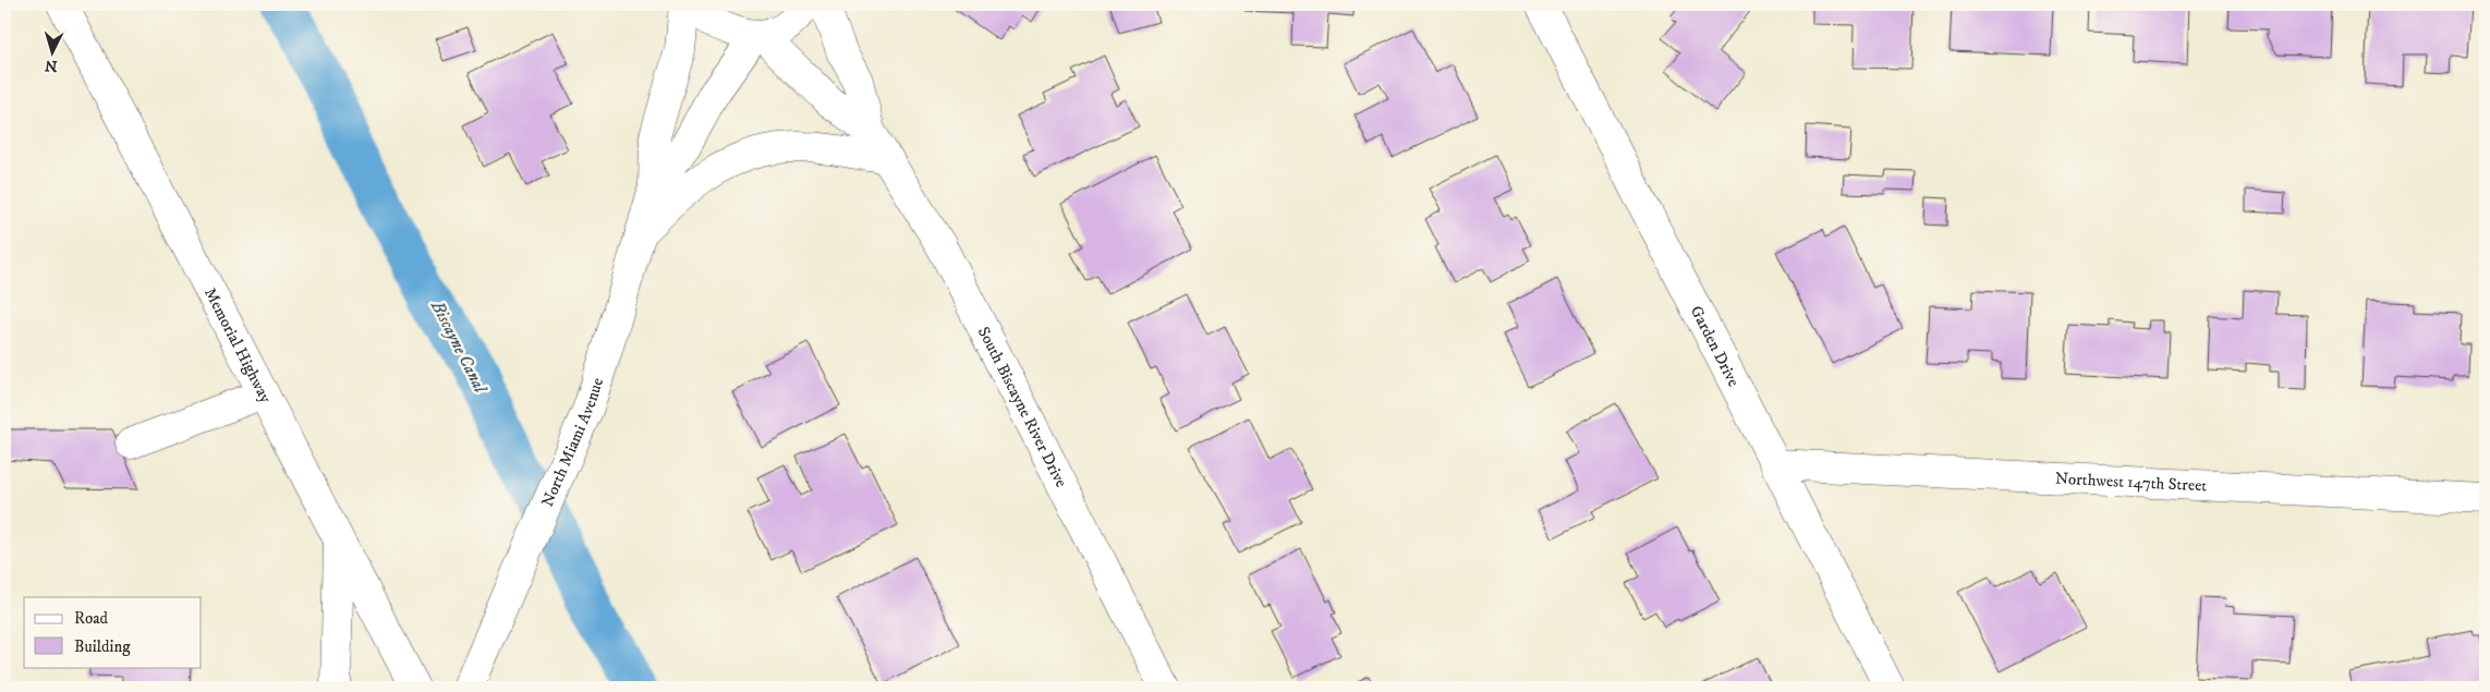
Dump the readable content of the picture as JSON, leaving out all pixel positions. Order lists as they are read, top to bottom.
{
  "streets": {
    "street": [
      "Memorial Highway",
      "Garden Drive",
      "South Biscayne River Drive",
      "North Miami Avenue",
      "Northwest 147th Street"
    ]
  },
  "crossings": [
    ["Garden Drive", "Northwest 147th Street"],
    ["South Biscayne River Drive", "North Miami Avenue"]
  ],
  "water": ["Biscayne Canal"],
  "legend": ["Road", "Building"],
  "north": "bottom"
}
